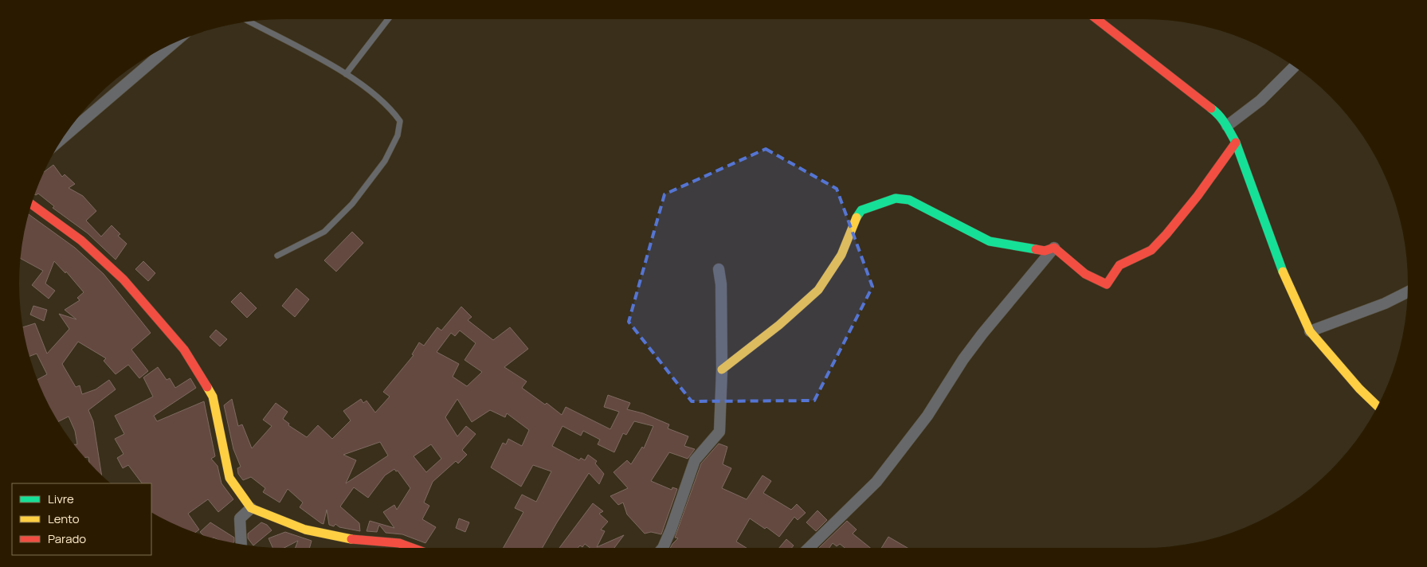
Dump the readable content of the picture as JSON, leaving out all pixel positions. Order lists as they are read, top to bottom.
{
  "legend": ["Livre", "Lento", "Parado"]
}
